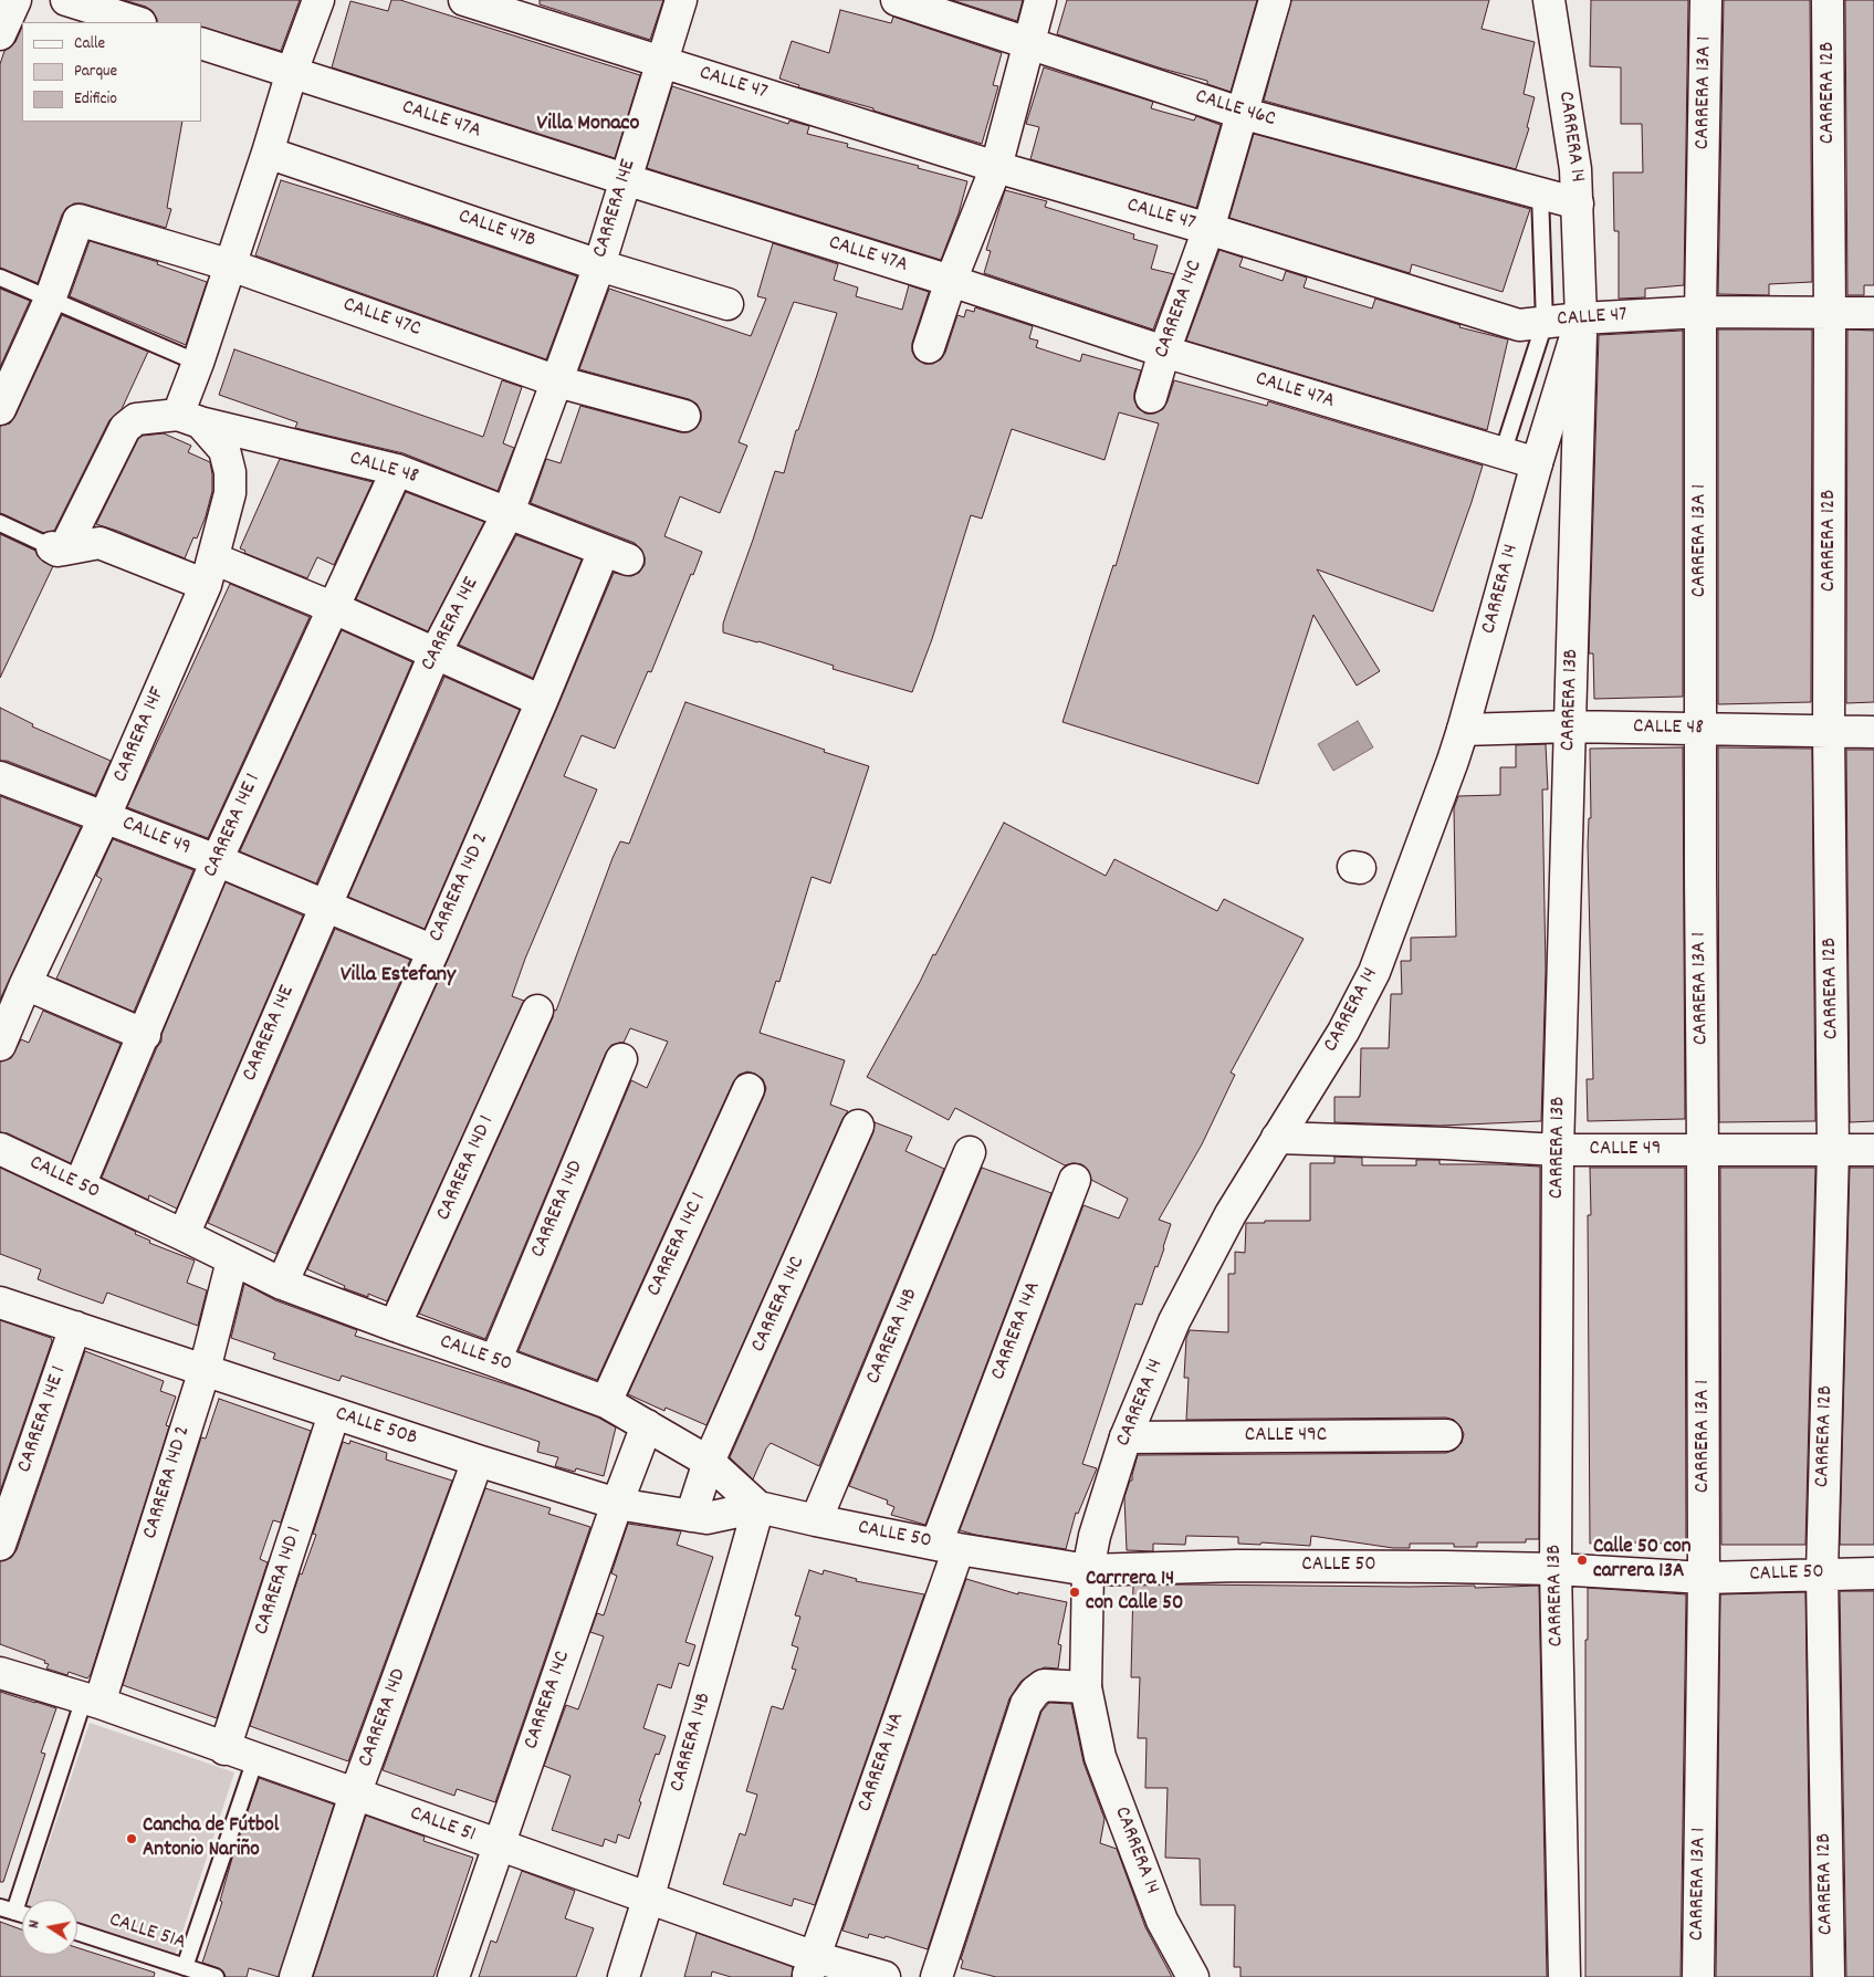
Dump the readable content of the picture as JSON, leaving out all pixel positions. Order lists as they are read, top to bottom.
{
  "streets": {
    "street": [
      "CALLE 47",
      "CARRERA 13A 1",
      "CARRERA 12B",
      "CALLE 46C",
      "CALLE 47A",
      "CARRERA 14",
      "CARRERA 14E",
      "CALLE 47B",
      "CARRERA 14C",
      "CALLE 47C",
      "CALLE 48",
      "CARRERA 13B",
      "CARRERA 14F",
      "CARRERA 14E 1",
      "CALLE 49",
      "CARRERA 14D 2",
      "CARRERA 14D 1",
      "CALLE 50",
      "CARRERA 14D",
      "CARRERA 14C 1",
      "CARRERA 14A",
      "CARRERA 14B",
      "CALLE 50B",
      "CALLE 49C",
      "CALLE 51"
    ],
    "lane": ["CALLE 51A"]
  },
  "crossings": [
    ["CALLE 47", "CARRERA 13A 1"],
    ["CALLE 47", "CARRERA 12B"],
    ["CALLE 47", "CARRERA 14"],
    ["CALLE 47", "CARRERA 14E"],
    ["CALLE 47", "CARRERA 14C"],
    ["CALLE 47", "CARRERA 13B"],
    ["CARRERA 13A 1", "CALLE 48"],
    ["CARRERA 13A 1", "CALLE 49"],
    ["CARRERA 13A 1", "CALLE 50"],
    ["CARRERA 12B", "CALLE 48"],
    ["CARRERA 12B", "CALLE 49"],
    ["CARRERA 12B", "CALLE 50"],
    ["CALLE 46C", "CARRERA 14"],
    ["CALLE 46C", "CARRERA 14C"],
    ["CALLE 47A", "CARRERA 14"],
    ["CALLE 47A", "CARRERA 14E"],
    ["CALLE 47A", "CARRERA 14C"],
    ["CARRERA 14", "CALLE 48"],
    ["CARRERA 14", "CARRERA 13B"],
    ["CARRERA 14", "CALLE 49"],
    ["CARRERA 14", "CALLE 50"],
    ["CARRERA 14", "CALLE 49C"],
    ["CARRERA 14E", "CALLE 47B"],
    ["CARRERA 14E", "CALLE 47C"],
    ["CARRERA 14E", "CALLE 48"],
    ["CARRERA 14E", "CALLE 49"],
    ["CARRERA 14E", "CALLE 50"],
    ["CARRERA 14C", "CALLE 50"],
    ["CARRERA 14C", "CALLE 50B"],
    ["CARRERA 14C", "CALLE 51"],
    ["CALLE 48", "CARRERA 13B"],
    ["CALLE 48", "CARRERA 14F"],
    ["CALLE 48", "CARRERA 14E 1"],
    ["CALLE 48", "CARRERA 14D 2"],
    ["CARRERA 13B", "CALLE 49"],
    ["CARRERA 13B", "CALLE 50"],
    ["CARRERA 14F", "CALLE 49"],
    ["CARRERA 14E 1", "CALLE 49"],
    ["CARRERA 14E 1", "CALLE 50"],
    ["CARRERA 14E 1", "CALLE 50B"],
    ["CALLE 49", "CARRERA 14D 2"],
    ["CARRERA 14D 2", "CALLE 50"],
    ["CARRERA 14D 2", "CALLE 50B"],
    ["CARRERA 14D 2", "CALLE 51"],
    ["CARRERA 14D 1", "CALLE 50"],
    ["CARRERA 14D 1", "CALLE 50B"],
    ["CARRERA 14D 1", "CALLE 51"],
    ["CALLE 50", "CARRERA 14D"],
    ["CALLE 50", "CARRERA 14C 1"],
    ["CALLE 50", "CARRERA 14A"],
    ["CALLE 50", "CARRERA 14B"],
    ["CALLE 50", "CALLE 50B"],
    ["CARRERA 14D", "CALLE 50B"],
    ["CARRERA 14D", "CALLE 51"],
    ["CARRERA 14A", "CALLE 51"],
    ["CARRERA 14B", "CALLE 50B"],
    ["CARRERA 14B", "CALLE 51"]
  ],
  "districts": ["Villa Monaco", "Villa Estefany"],
  "places": ["Calle 50 con carrera 13A", "Carrrera 14 con Calle 50", "Cancha de Fútbol Antonio Nariño"],
  "legend": ["Calle", "Parque", "Edificio"],
  "north": "left"
}
